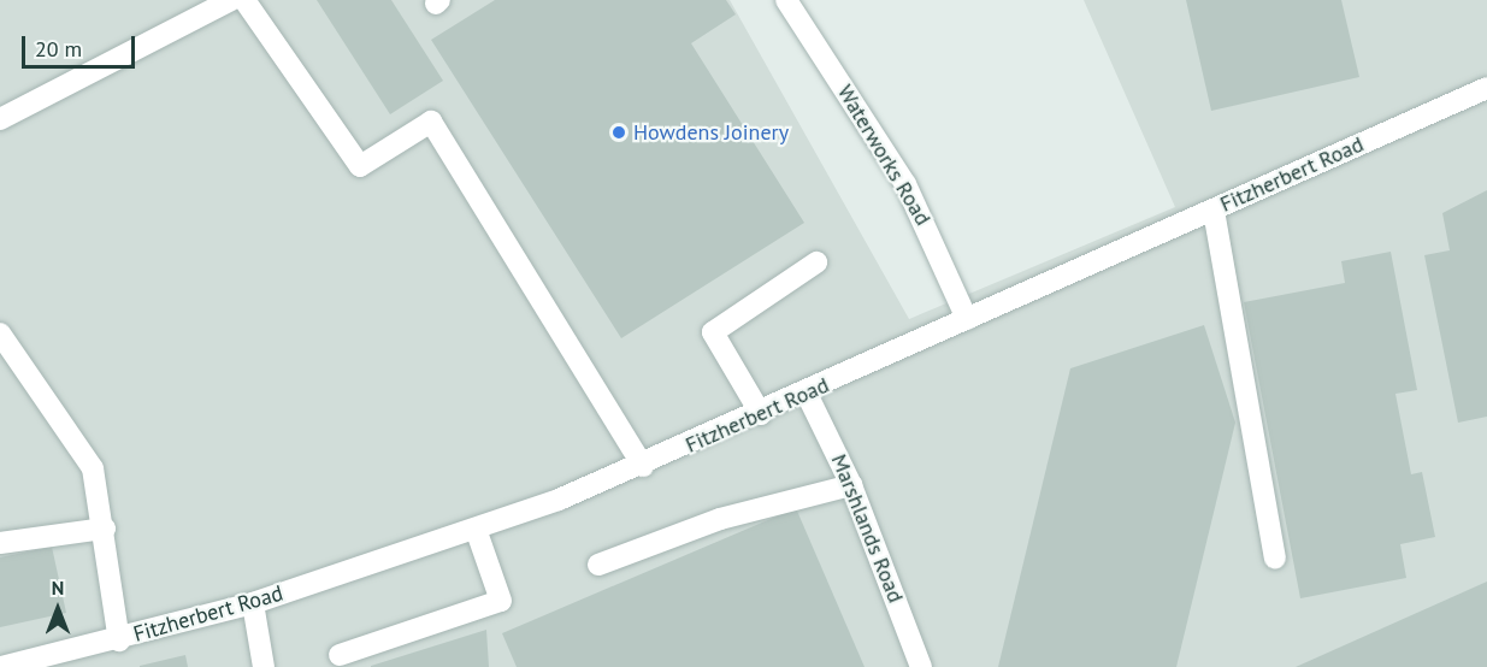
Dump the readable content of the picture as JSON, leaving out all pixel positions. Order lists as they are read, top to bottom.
{
  "streets": {
    "street": ["Waterworks Road", "Fitzherbert Road", "Marshlands Road"]
  },
  "crossings": [
    ["Waterworks Road", "Fitzherbert Road"],
    ["Fitzherbert Road", "Marshlands Road"]
  ],
  "places": ["Howdens Joinery"],
  "scale_bar": "20 m",
  "north": "top"
}
